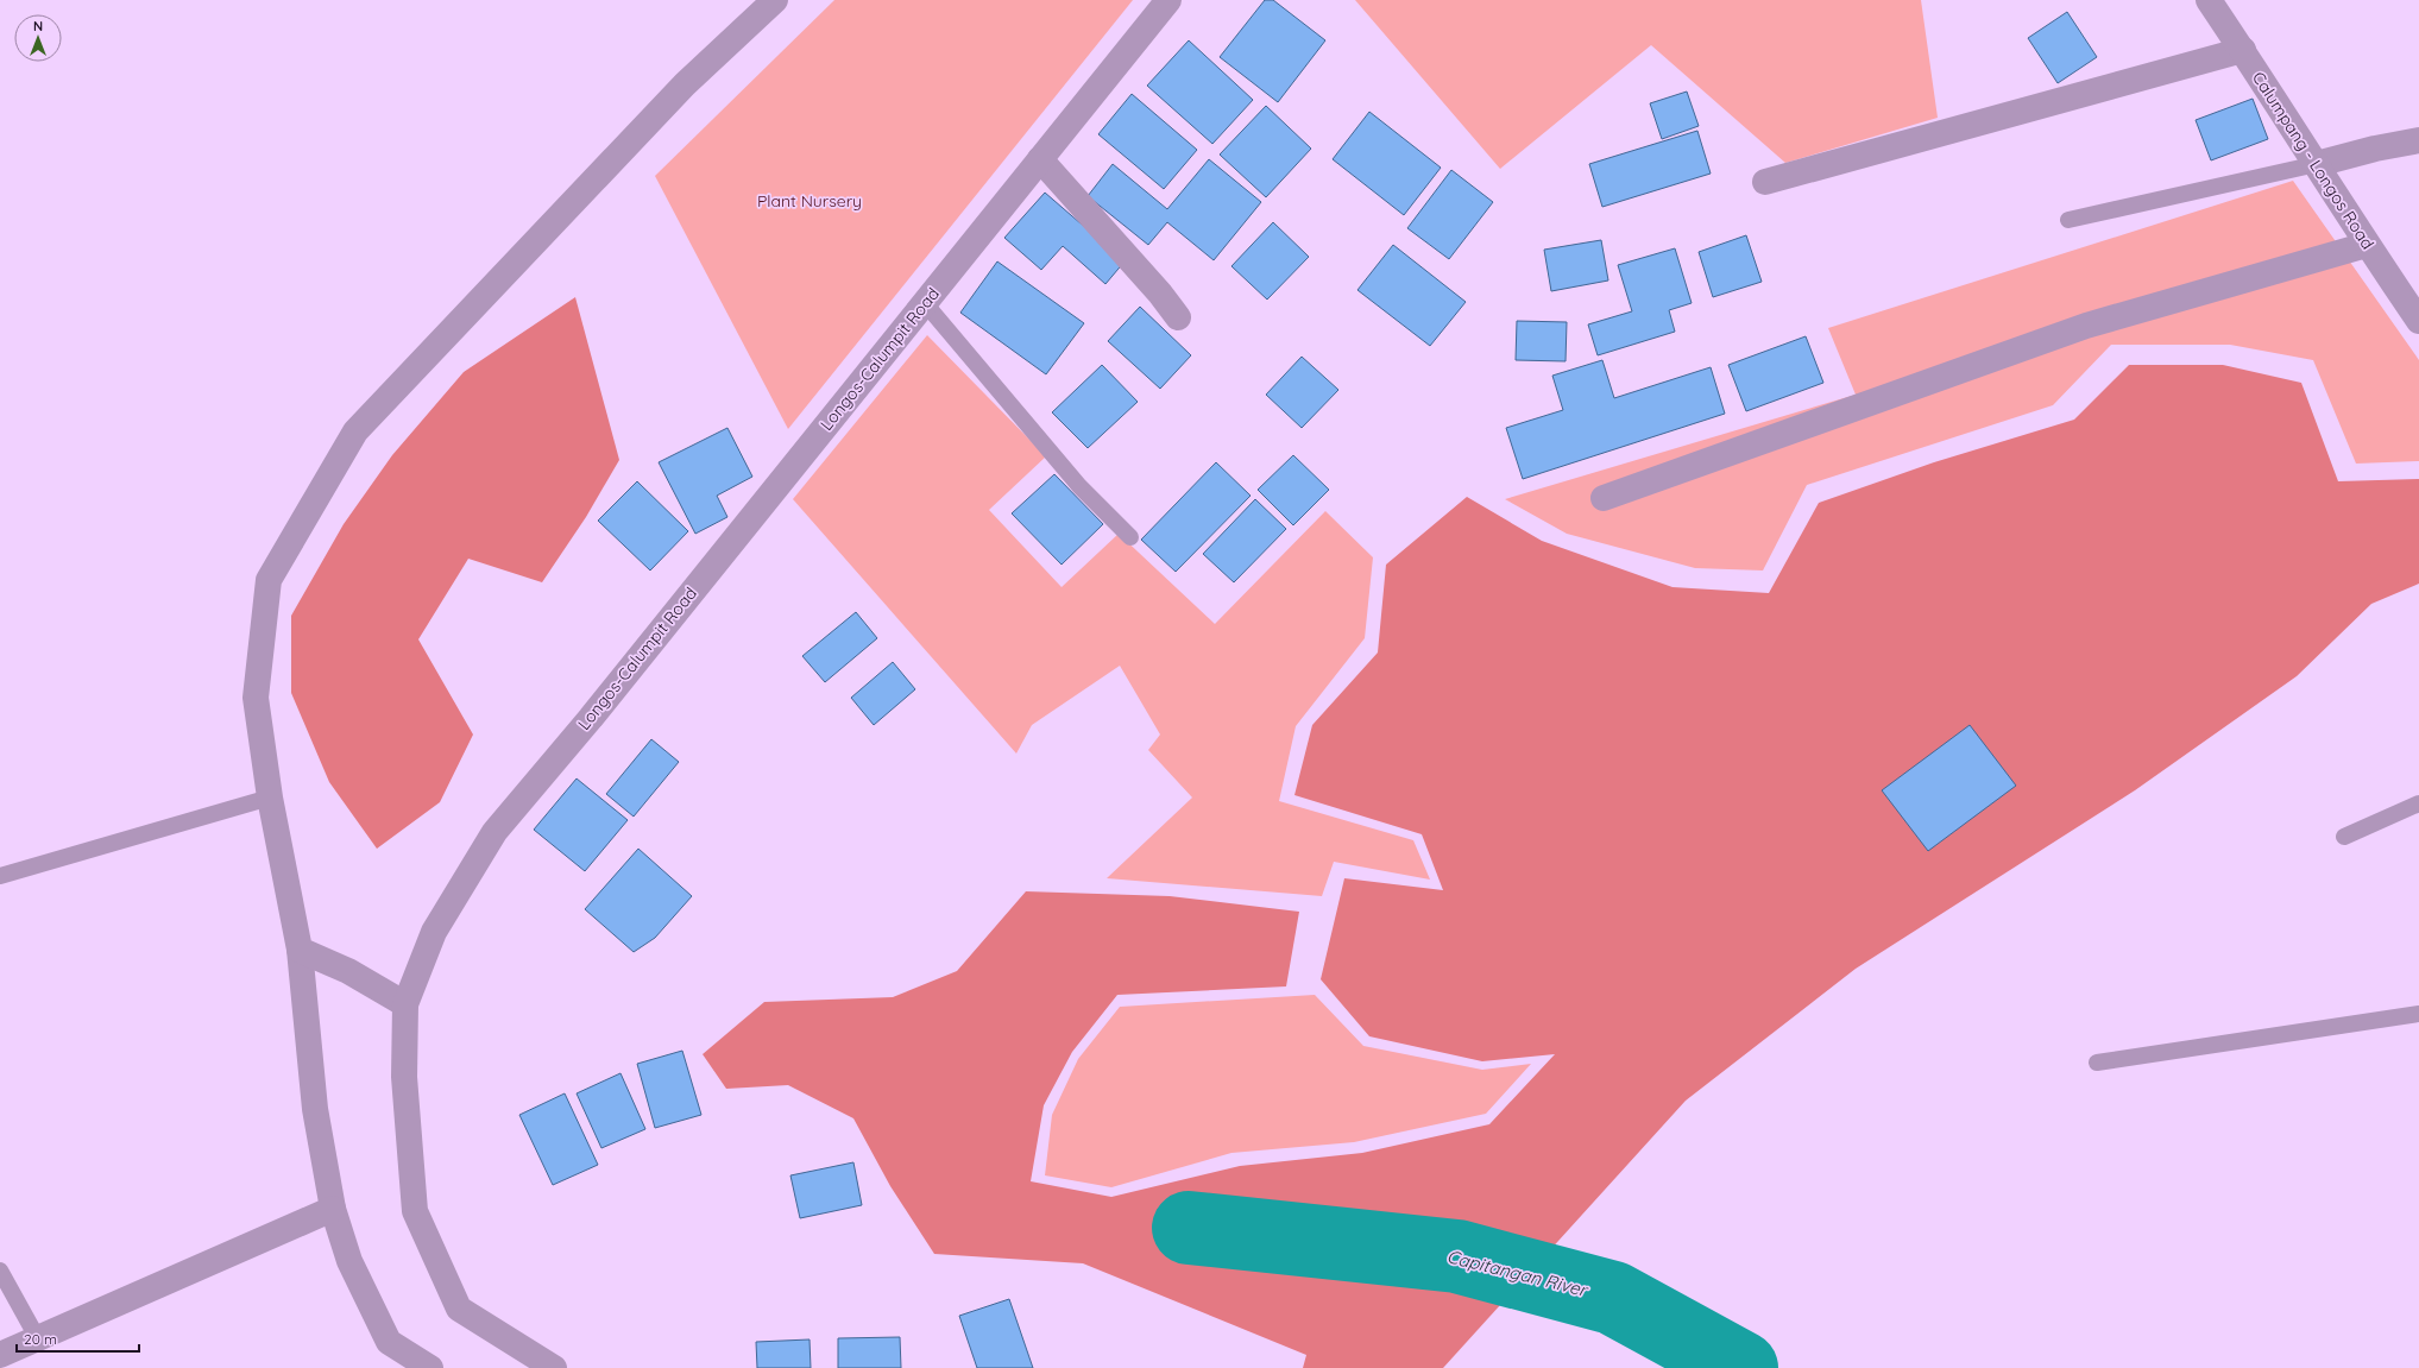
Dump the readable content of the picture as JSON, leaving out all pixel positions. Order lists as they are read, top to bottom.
{
  "streets": {
    "street": ["Calumpang - Longos Road", "Longos-Calumpit Road"]
  },
  "water": ["Capitangan River"],
  "parks": ["Plant Nursery"],
  "scale_bar": "20 m",
  "north": "top"
}
